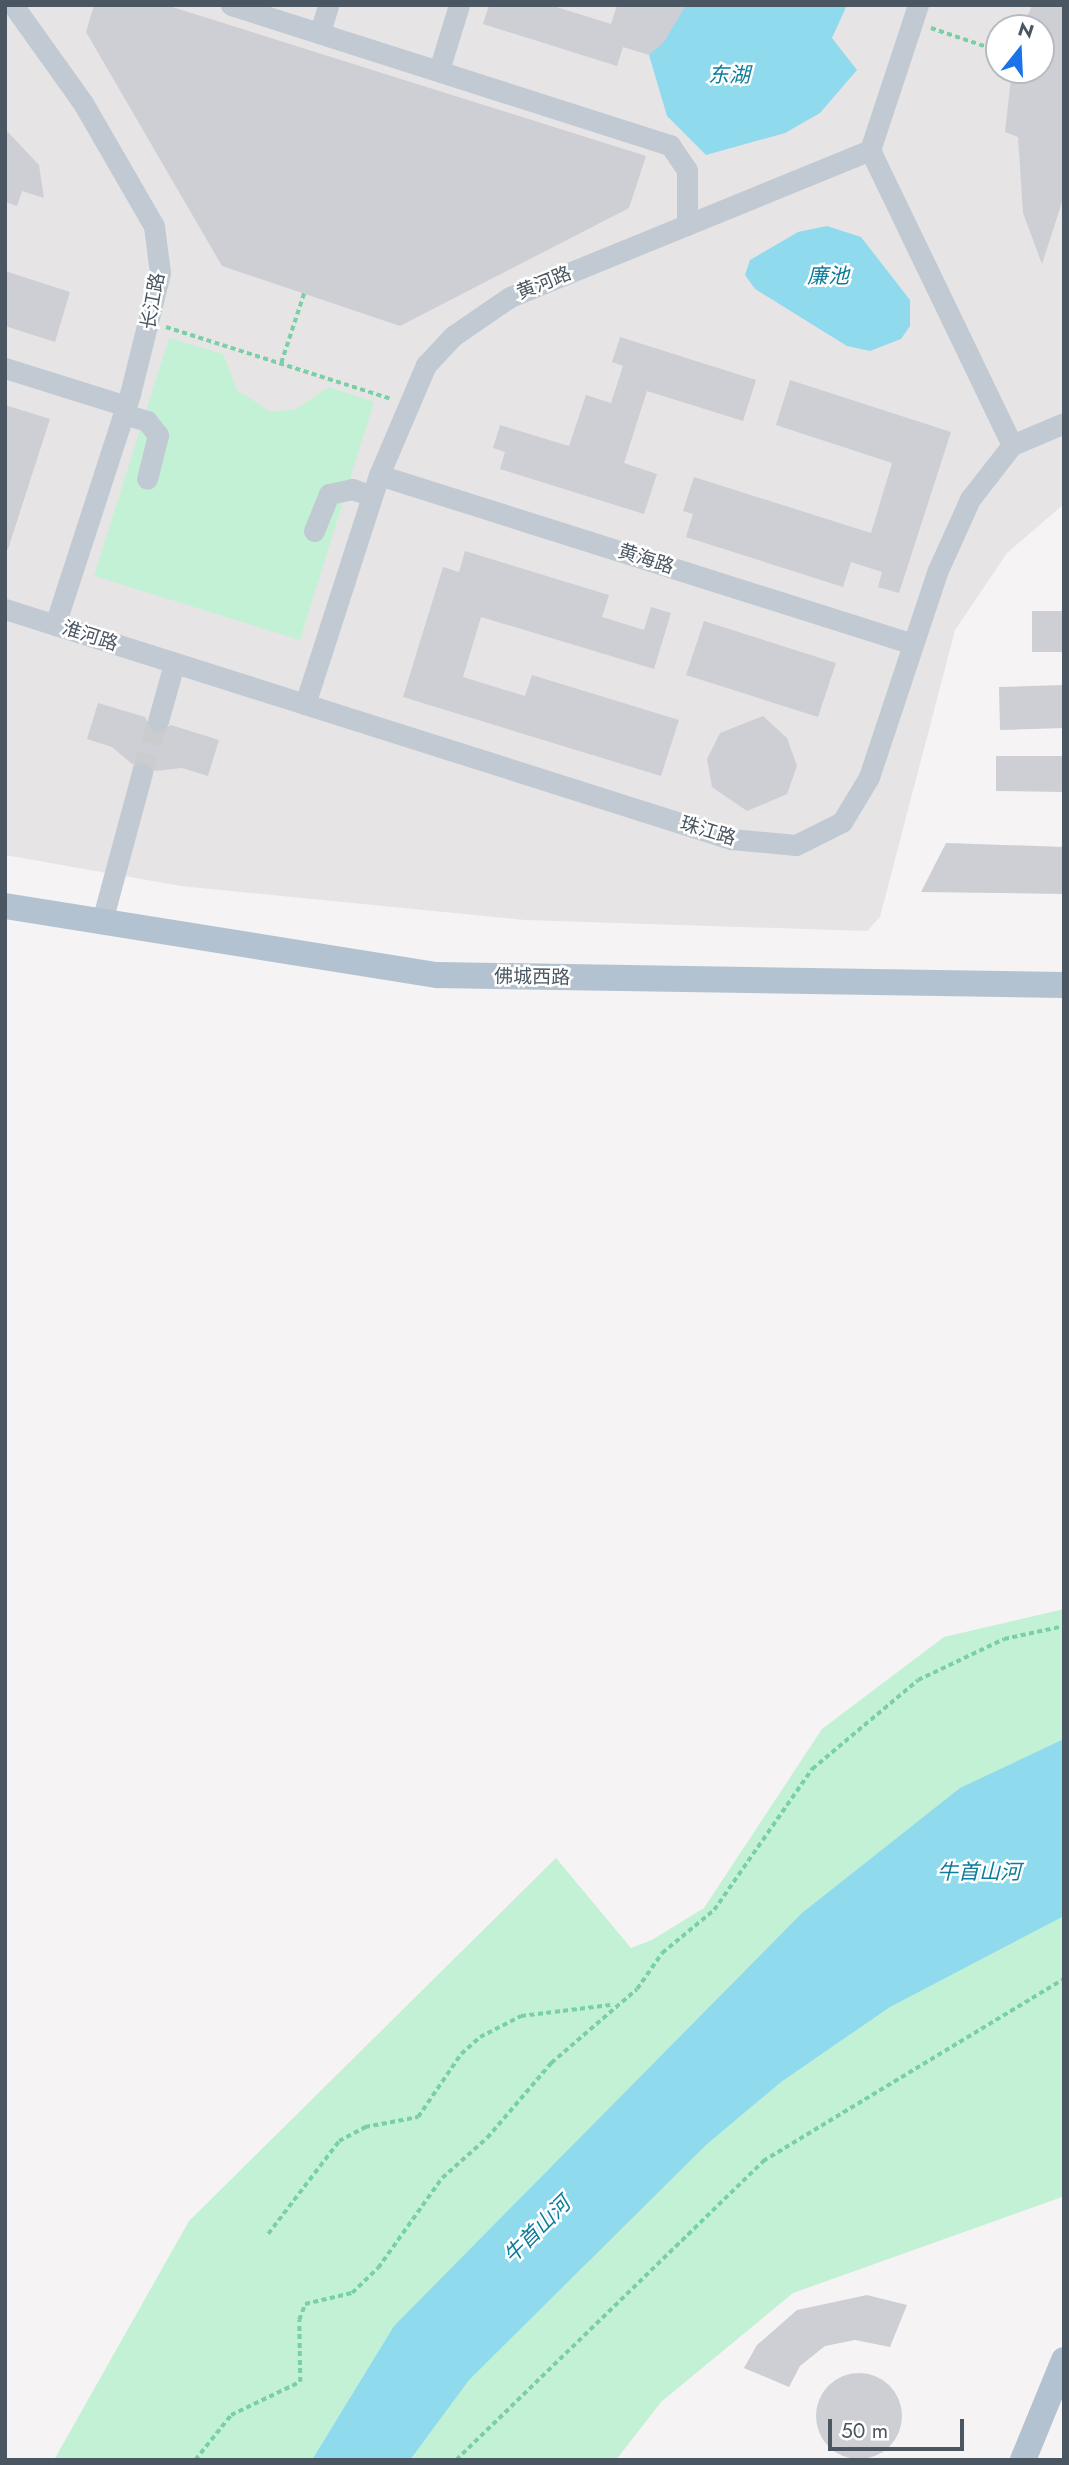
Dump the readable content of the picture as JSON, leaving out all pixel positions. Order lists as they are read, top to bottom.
{
  "streets": {
    "main road": ["佛城西路"],
    "street": [
      "黄河路",
      "长江路",
      "黄海路",
      "淮河路",
      "珠江路"
    ]
  },
  "crossings": [
    ["黄河路", "黄海路"],
    ["黄河路", "珠江路"],
    ["长江路", "淮河路"],
    ["黄海路", "珠江路"],
    ["淮河路", "珠江路"]
  ],
  "water": ["东湖", "廉池", "牛首山河"],
  "scale_bar": "50 m",
  "north": "top"
}
